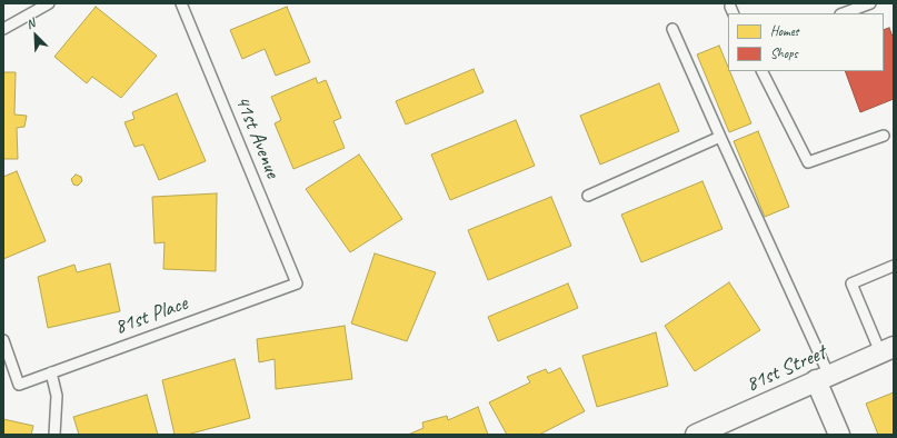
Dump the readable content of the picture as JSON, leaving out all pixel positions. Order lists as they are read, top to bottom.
{
  "streets": {
    "street": ["81st Street"],
    "lane": ["41st Avenue", "81st Place"]
  },
  "crossings": [
    ["41st Avenue", "81st Place"]
  ],
  "legend": ["Homes", "Shops"],
  "north": "top left"
}
